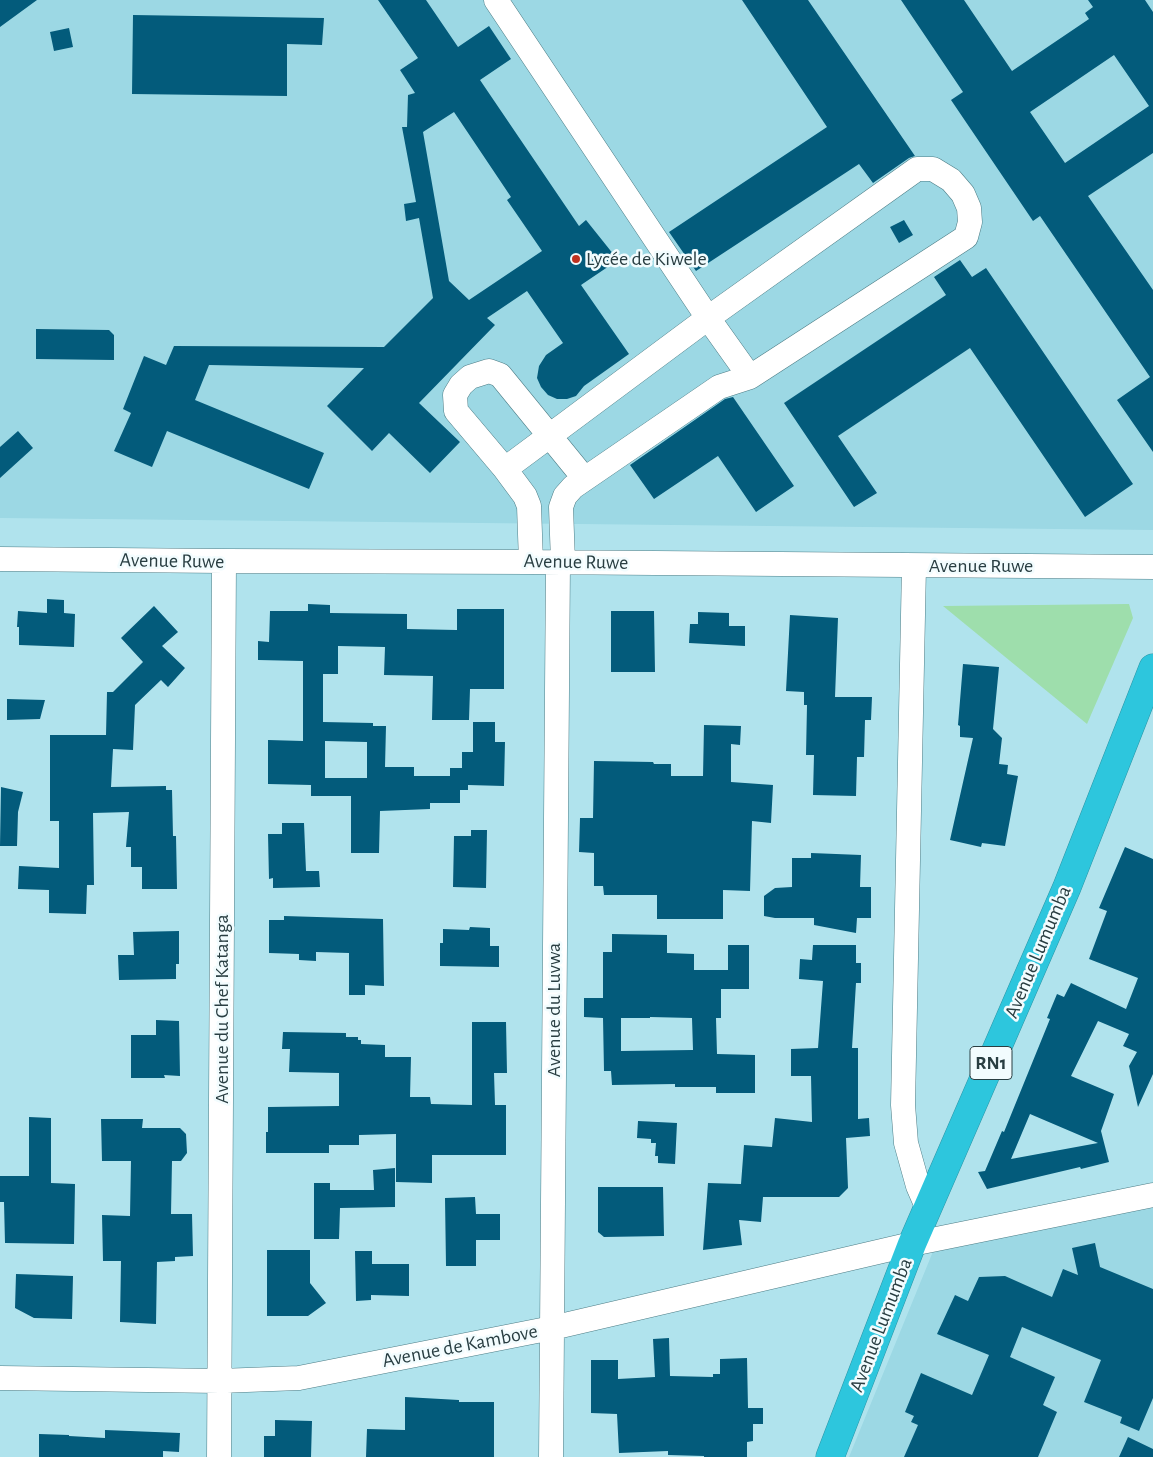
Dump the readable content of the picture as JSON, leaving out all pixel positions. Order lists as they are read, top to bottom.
{
  "streets": {
    "highway": ["Avenue Lumumba", "RN1"],
    "street": [
      "Avenue Ruwe",
      "Avenue du Chef Katanga",
      "Avenue du Luvwa",
      "Avenue de Kambove"
    ]
  },
  "crossings": [
    ["Avenue Ruwe", "Avenue du Chef Katanga"],
    ["Avenue Ruwe", "Avenue du Luvwa"],
    ["Avenue Lumumba", "Avenue de Kambove"],
    ["Avenue du Chef Katanga", "Avenue de Kambove"],
    ["Avenue du Luvwa", "Avenue de Kambove"]
  ],
  "places": ["Lycée de Kiwele"]
}
